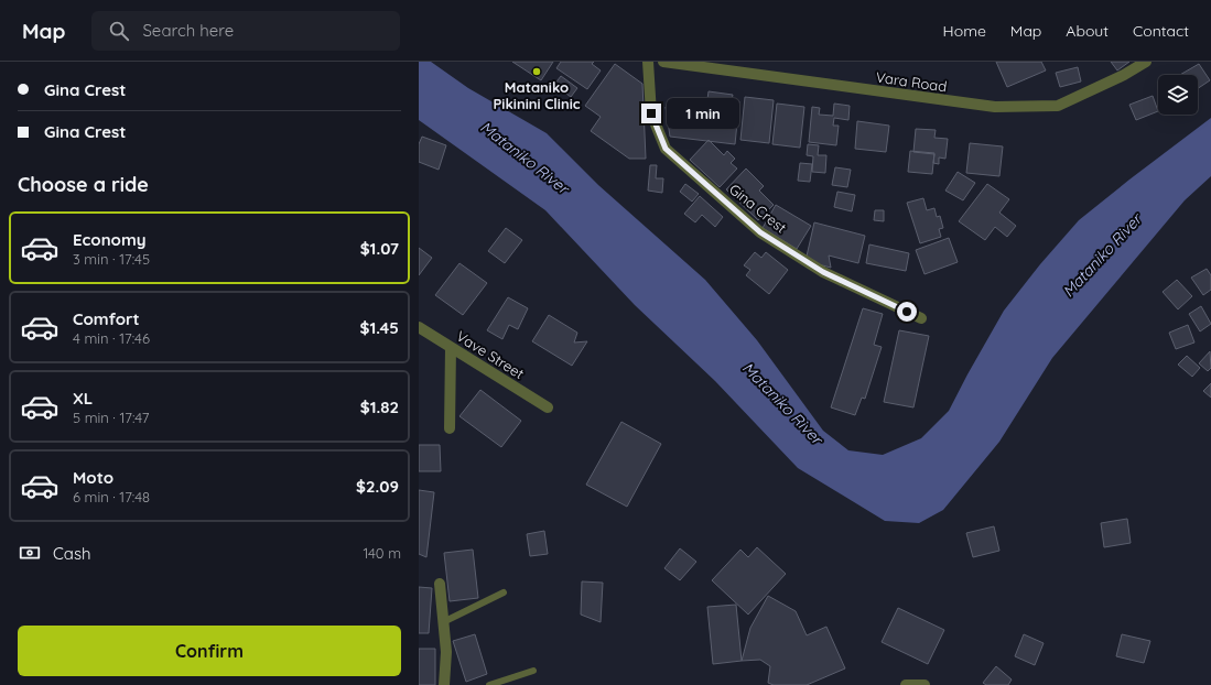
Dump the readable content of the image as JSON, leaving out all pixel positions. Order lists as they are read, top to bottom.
{
  "streets": {
    "street": ["Vara Road", "Gina Crest", "Vave Street"]
  },
  "water": ["Mataniko River"],
  "places": ["Mataniko Pikinini Clinic"],
  "page": {
    "header": "Map",
    "search": "Search here",
    "nav": [
      "Home",
      "Map",
      "About",
      "Contact"
    ],
    "banner": ["Gina Crest", "Gina Crest"],
    "bubble": "1 min",
    "heading": "Choose a ride",
    "list": [
      {
        "name": "Economy",
        "note": "3 min · 17:45",
        "value": "$1.07"
      },
      {
        "name": "Comfort",
        "note": "4 min · 17:46",
        "value": "$1.45"
      },
      {
        "name": "XL",
        "note": "5 min · 17:47",
        "value": "$1.82"
      },
      {
        "name": "Moto",
        "note": "6 min · 17:48",
        "value": "$2.09"
      }
    ],
    "pay": ["Cash", "140 m"],
    "buttons": "Confirm"
  }
}
